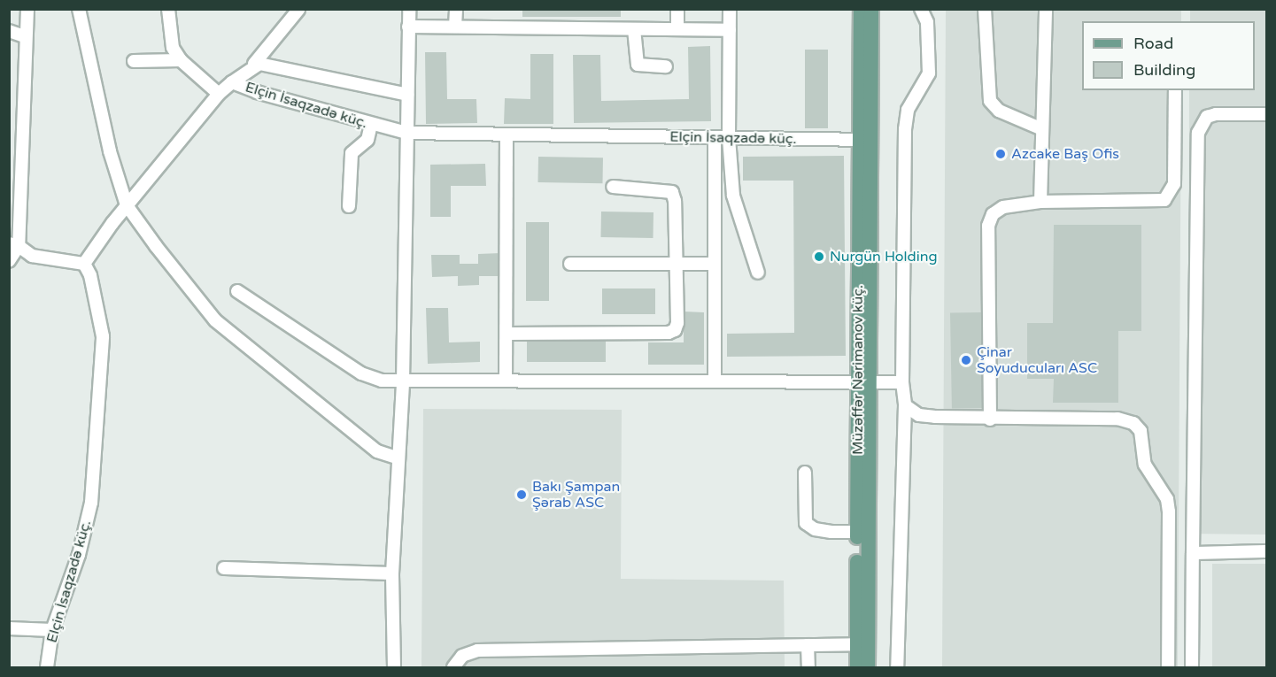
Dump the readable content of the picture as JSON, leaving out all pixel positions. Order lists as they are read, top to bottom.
{
  "streets": {
    "main road": ["Müzəffər Nərimanov küç."],
    "street": ["Elçin İsaqzadə küç."]
  },
  "places": [
    "Azcake Baş Ofis",
    "Nurgün Holding",
    "Çinar Soyuducuları ASC",
    "Bakı Şampan Şərab ASC"
  ],
  "legend": ["Road", "Building"]
}
